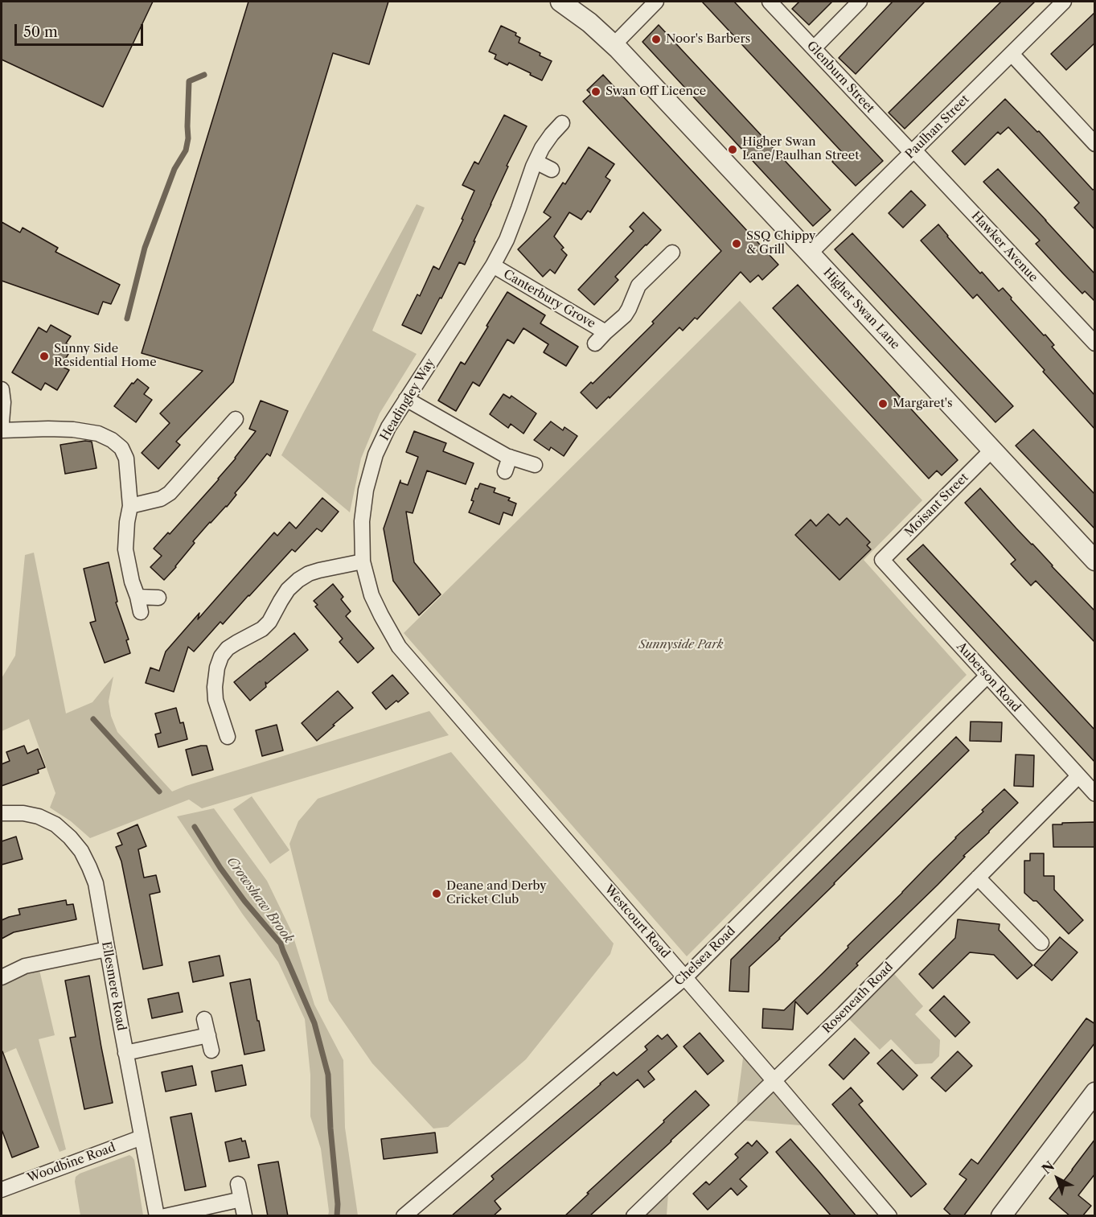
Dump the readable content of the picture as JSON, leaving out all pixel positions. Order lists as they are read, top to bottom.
{
  "streets": {
    "street": [
      "Glenburn Street",
      "Paulhan Street",
      "Hawker Avenue",
      "Canterbury Grove",
      "Higher Swan Lane",
      "Headingley Way",
      "Moisant Street",
      "Auberson Road",
      "Westcourt Road",
      "Chelsea Road",
      "Ellesmere Road",
      "Roseneath Road",
      "Woodbine Road"
    ]
  },
  "crossings": [
    ["Glenburn Street", "Paulhan Street"],
    ["Glenburn Street", "Hawker Avenue"],
    ["Paulhan Street", "Hawker Avenue"],
    ["Paulhan Street", "Higher Swan Lane"],
    ["Canterbury Grove", "Headingley Way"],
    ["Higher Swan Lane", "Moisant Street"],
    ["Headingley Way", "Westcourt Road"],
    ["Moisant Street", "Auberson Road"],
    ["Auberson Road", "Chelsea Road"],
    ["Auberson Road", "Roseneath Road"],
    ["Westcourt Road", "Chelsea Road"],
    ["Westcourt Road", "Roseneath Road"],
    ["Ellesmere Road", "Woodbine Road"]
  ],
  "water": ["Crowshaw Brook"],
  "parks": ["Sunnyside Park"],
  "places": [
    "Noor's Barbers",
    "Swan Off Licence",
    "Higher Swan Lane/Paulhan Street",
    "SSQ Chippy & Grill",
    "Sunny Side Residential Home",
    "Margaret's",
    "Deane and Derby Cricket Club"
  ],
  "scale_bar": "50 m",
  "north": "top left"
}
